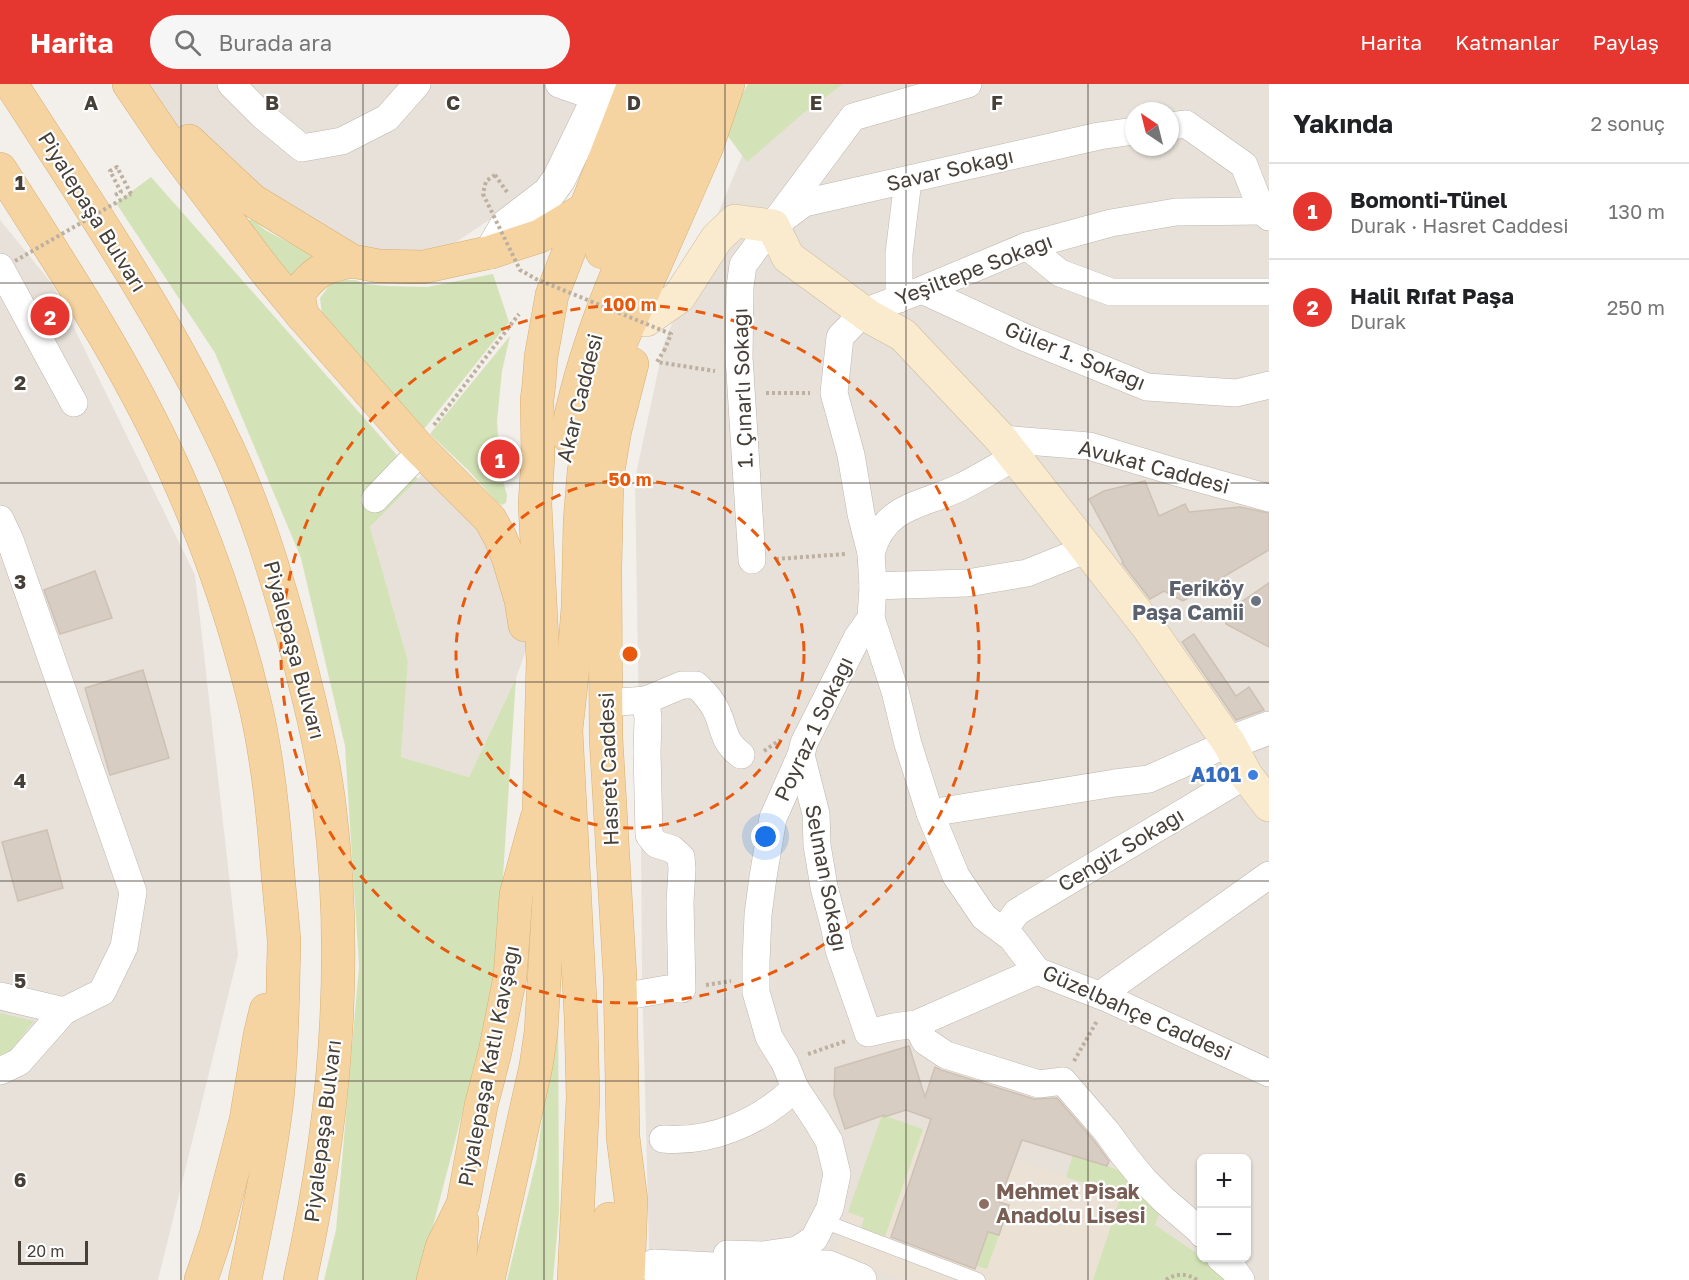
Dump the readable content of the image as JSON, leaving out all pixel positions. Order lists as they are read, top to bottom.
{
  "streets": {
    "main road": [
      "Piyalepaşa Bulvarı",
      "Akar Caddesi",
      "Hasret Caddesi",
      "Piyalepaşa Katlı Kavşağı"
    ],
    "street": [
      "Savar Sokağı",
      "Yeşiltepe Sokağı",
      "Güler 1. Sokağı",
      "1. Çınarlı Sokağı",
      "Avukat Caddesi",
      "Poyraz 1 Sokağı",
      "Cengiz Sokağı",
      "Selman Sokağı",
      "Güzelbahçe Caddesi"
    ]
  },
  "crossings": [
    ["Savar Sokağı", "1. Çınarlı Sokağı"],
    ["Yeşiltepe Sokağı", "Güler 1. Sokağı"],
    ["Yeşiltepe Sokağı", "Poyraz 1 Sokağı"],
    ["Poyraz 1 Sokağı", "Hasret Caddesi"],
    ["Poyraz 1 Sokağı", "Selman Sokağı"],
    ["Poyraz 1 Sokağı", "Güzelbahçe Caddesi"],
    ["Cengiz Sokağı", "Güzelbahçe Caddesi"]
  ],
  "places": ["Feriköy Paşa Camii", "A101", "Mehmet Pisak Anadolu Lisesi"],
  "scale_bar": "20 m",
  "north": "top left",
  "page": {
    "header": "Harita",
    "search": "Burada ara",
    "nav": ["Harita", "Katmanlar", "Paylaş"],
    "heading": ["Yakında", "2 sonuç"],
    "list": [
      {
        "mark": "1",
        "name": "Bomonti-Tünel",
        "note": "Durak · Hasret Caddesi",
        "value": "130 m"
      },
      {
        "mark": "2",
        "name": "Halil Rıfat Paşa",
        "note": "Durak",
        "value": "250 m"
      }
    ],
    "pins": ["2", "1"],
    "map_buttons": ["+", "−"],
    "scale": "20 m"
  },
  "grid": {
    "columns": [
      "A",
      "B",
      "C",
      "D",
      "E",
      "F"
    ],
    "rows": [
      "1",
      "2",
      "3",
      "4",
      "5",
      "6"
    ]
  },
  "rings": ["100 m", "50 m"]
}
